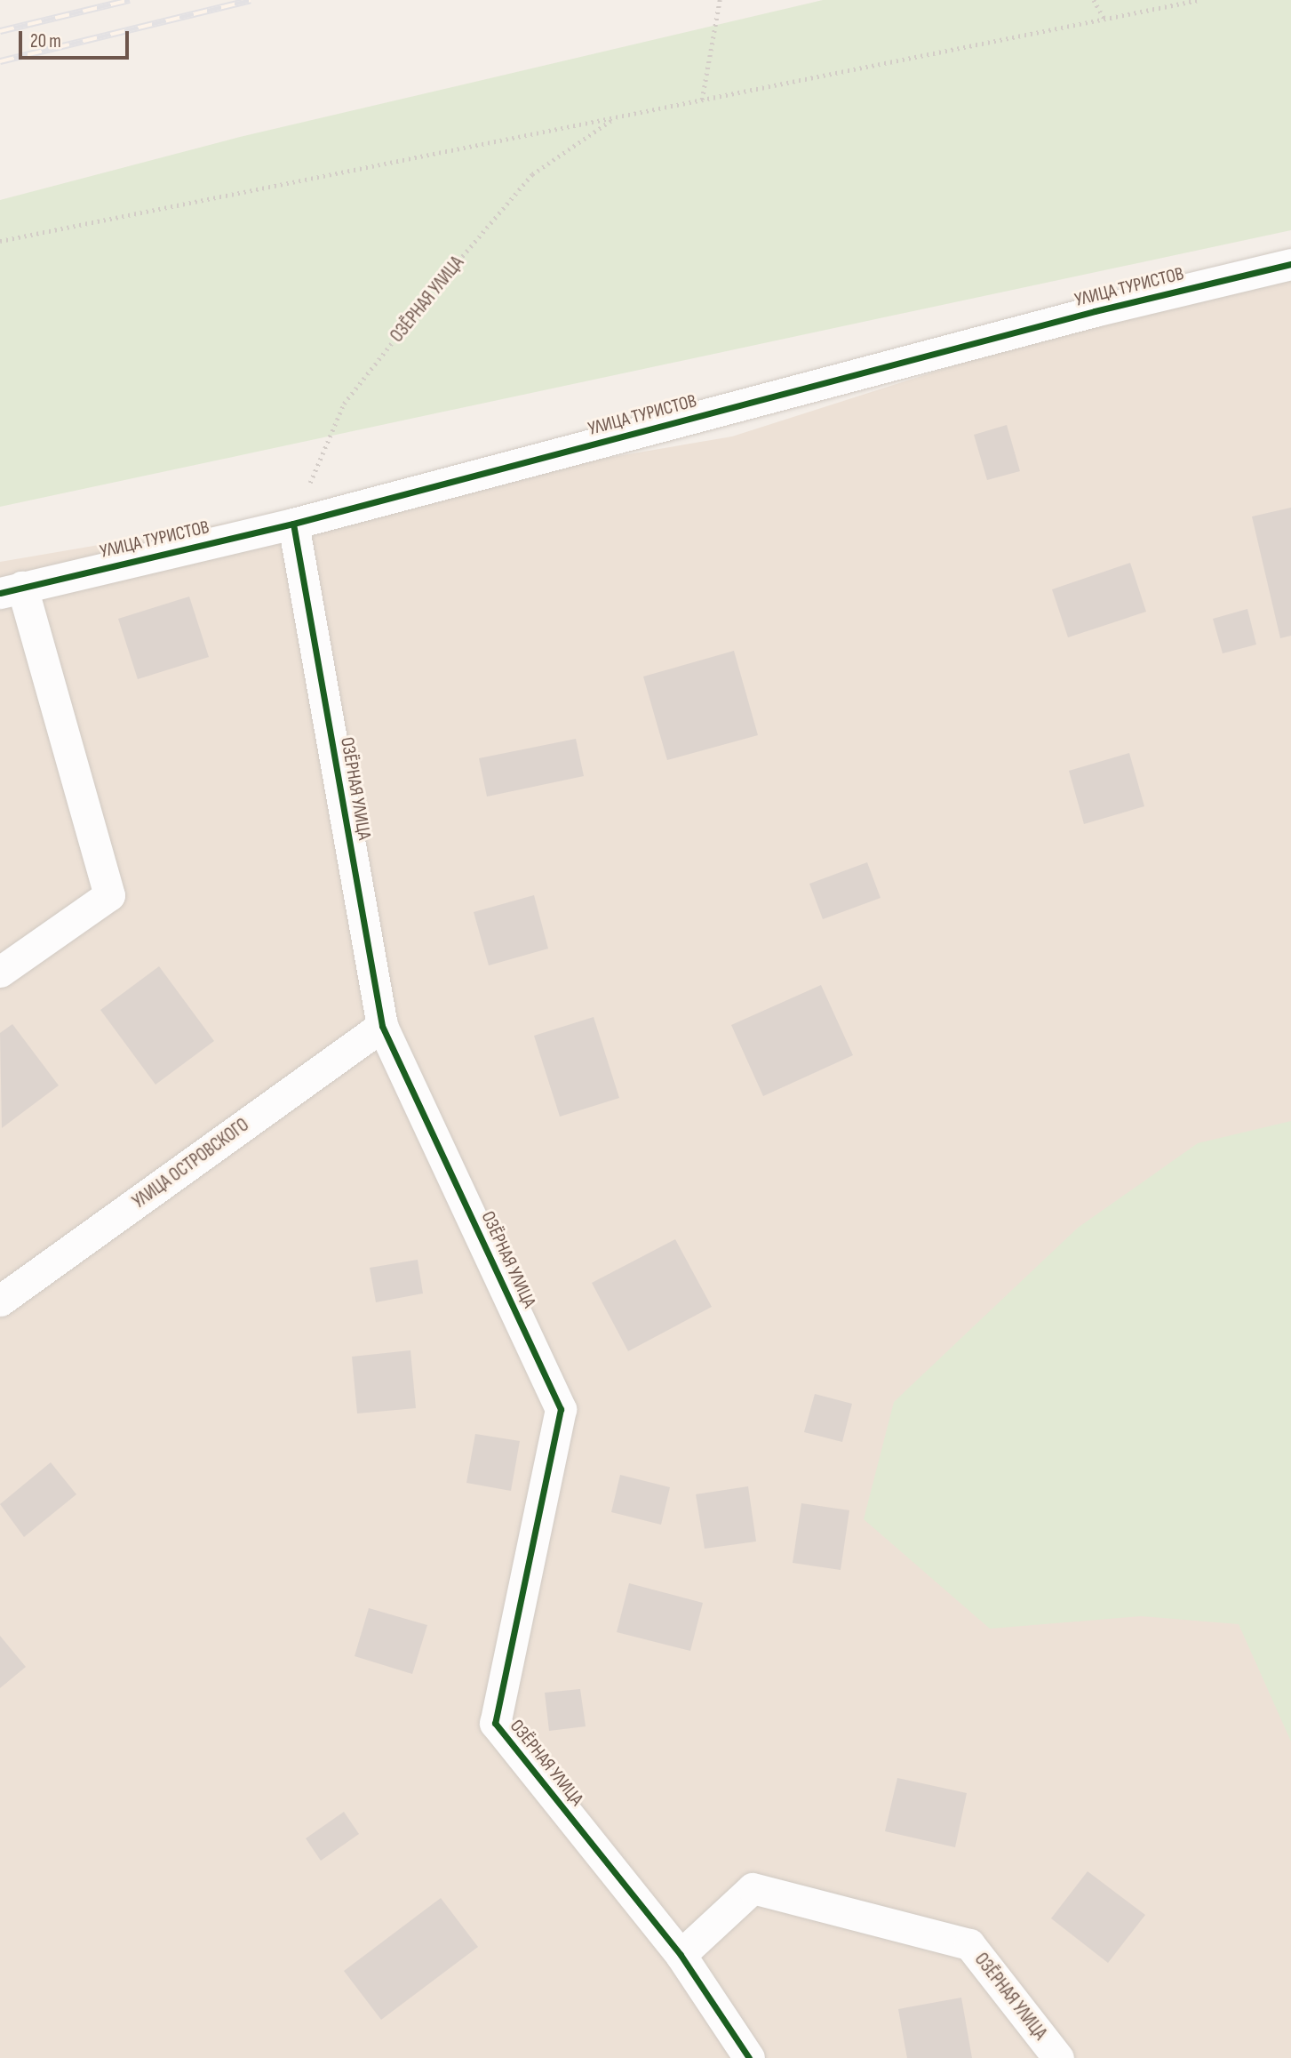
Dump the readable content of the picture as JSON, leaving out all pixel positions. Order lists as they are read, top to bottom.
{
  "streets": {
    "street": ["УЛИЦА ТУРИСТОВ", "ОЗЁРНАЯ УЛИЦА", "УЛИЦА ОСТРОВСКОГО"]
  },
  "crossings": [
    ["УЛИЦА ТУРИСТОВ", "ОЗЁРНАЯ УЛИЦА"],
    ["ОЗЁРНАЯ УЛИЦА", "УЛИЦА ОСТРОВСКОГО"]
  ],
  "scale_bar": "20 m"
}
